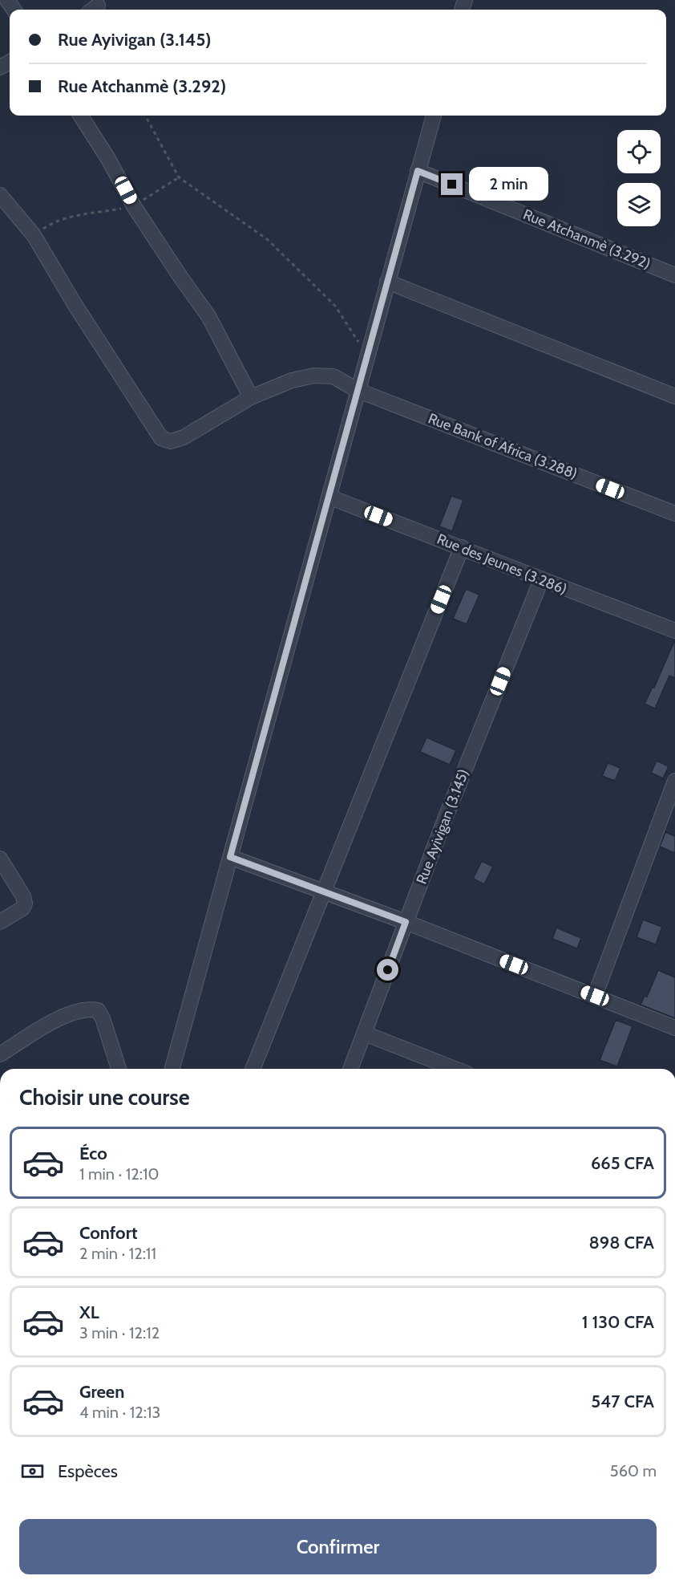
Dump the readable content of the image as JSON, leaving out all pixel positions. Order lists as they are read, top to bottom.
{
  "streets": {
    "street": [
      "Rue Atchanmè (3.292)",
      "Rue Bank of Africa (3.288)",
      "Rue des Jeunes (3.286)",
      "Rue Ayivigan (3.145)"
    ]
  },
  "crossings": [
    ["Rue des Jeunes (3.286)", "Rue Ayivigan (3.145)"]
  ],
  "page": {
    "banner": ["Rue Ayivigan (3.145)", "Rue Atchanmè (3.292)"],
    "bubble": "2 min",
    "heading": "Choisir une course",
    "list": [
      {
        "name": "Éco",
        "note": "1 min · 12:10",
        "value": "665 CFA"
      },
      {
        "name": "Confort",
        "note": "2 min · 12:11",
        "value": "898 CFA"
      },
      {
        "name": "XL",
        "note": "3 min · 12:12",
        "value": "1 130 CFA"
      },
      {
        "name": "Green",
        "note": "4 min · 12:13",
        "value": "547 CFA"
      }
    ],
    "pay": ["Espèces", "560 m"],
    "buttons": "Confirmer"
  }
}
